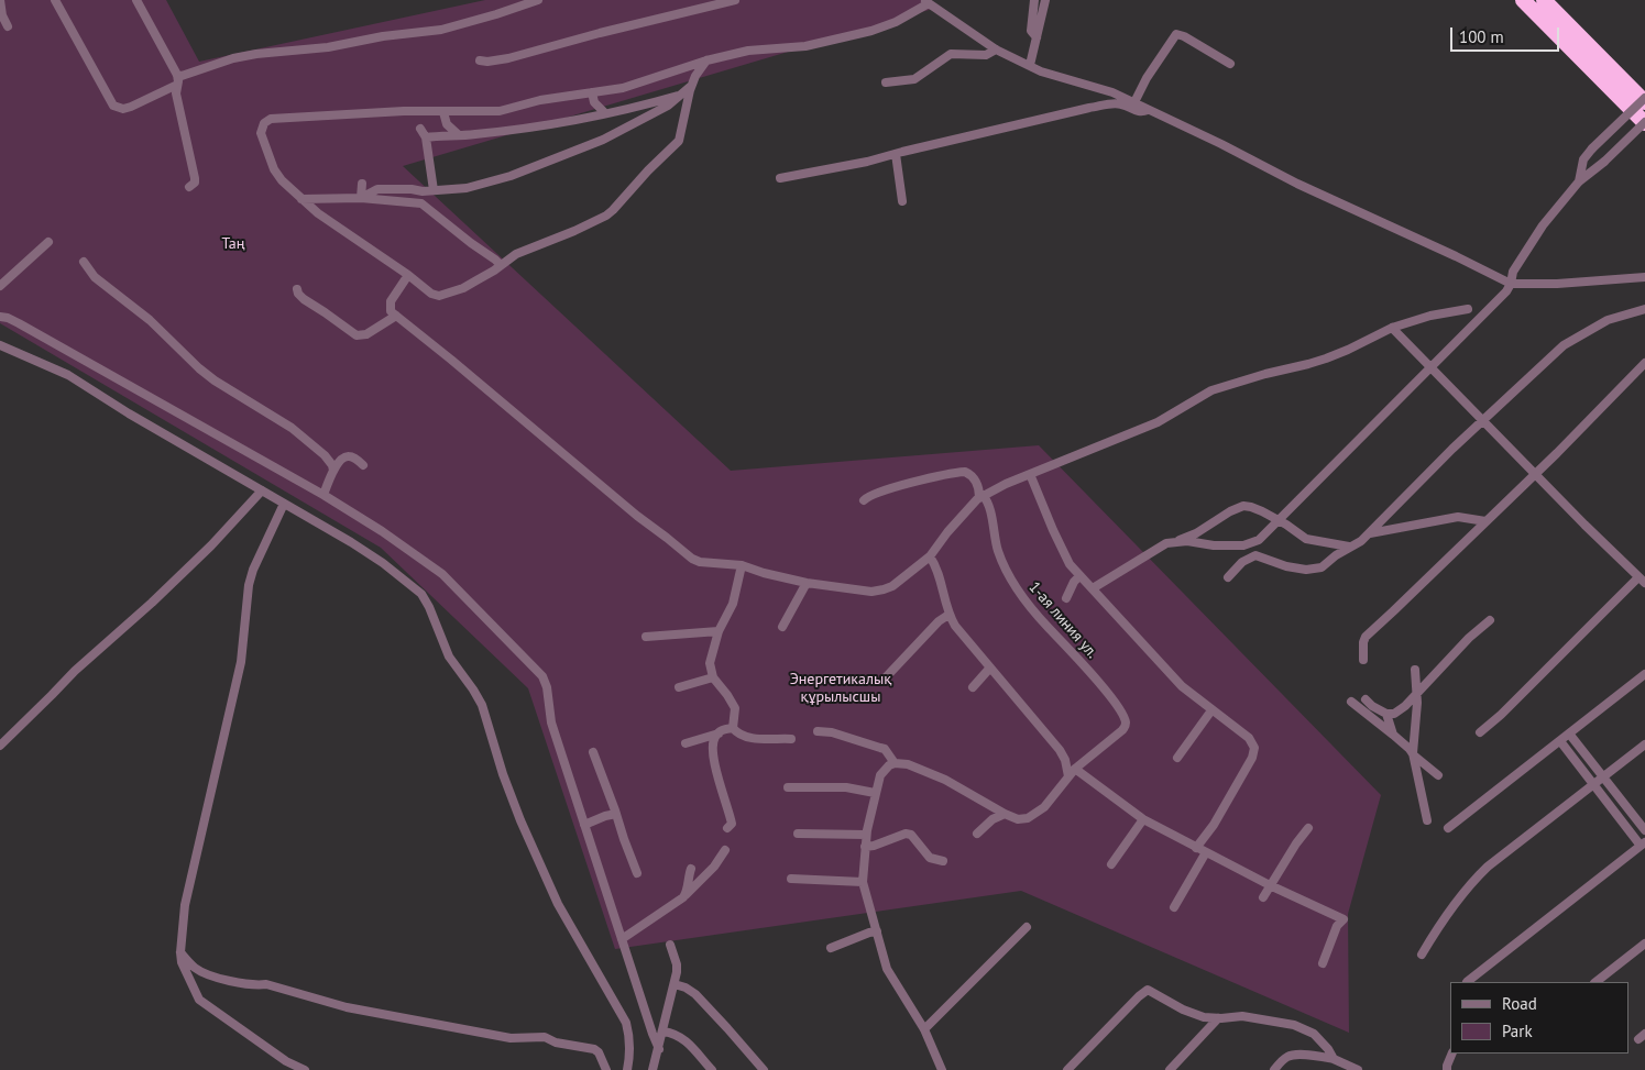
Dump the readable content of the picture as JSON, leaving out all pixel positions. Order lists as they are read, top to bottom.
{
  "streets": {
    "street": ["1-ая линия ул."]
  },
  "parks": ["Таң", "Энергетикалық құрылысшы"],
  "legend": ["Road", "Park"],
  "scale_bar": "100 m"
}
